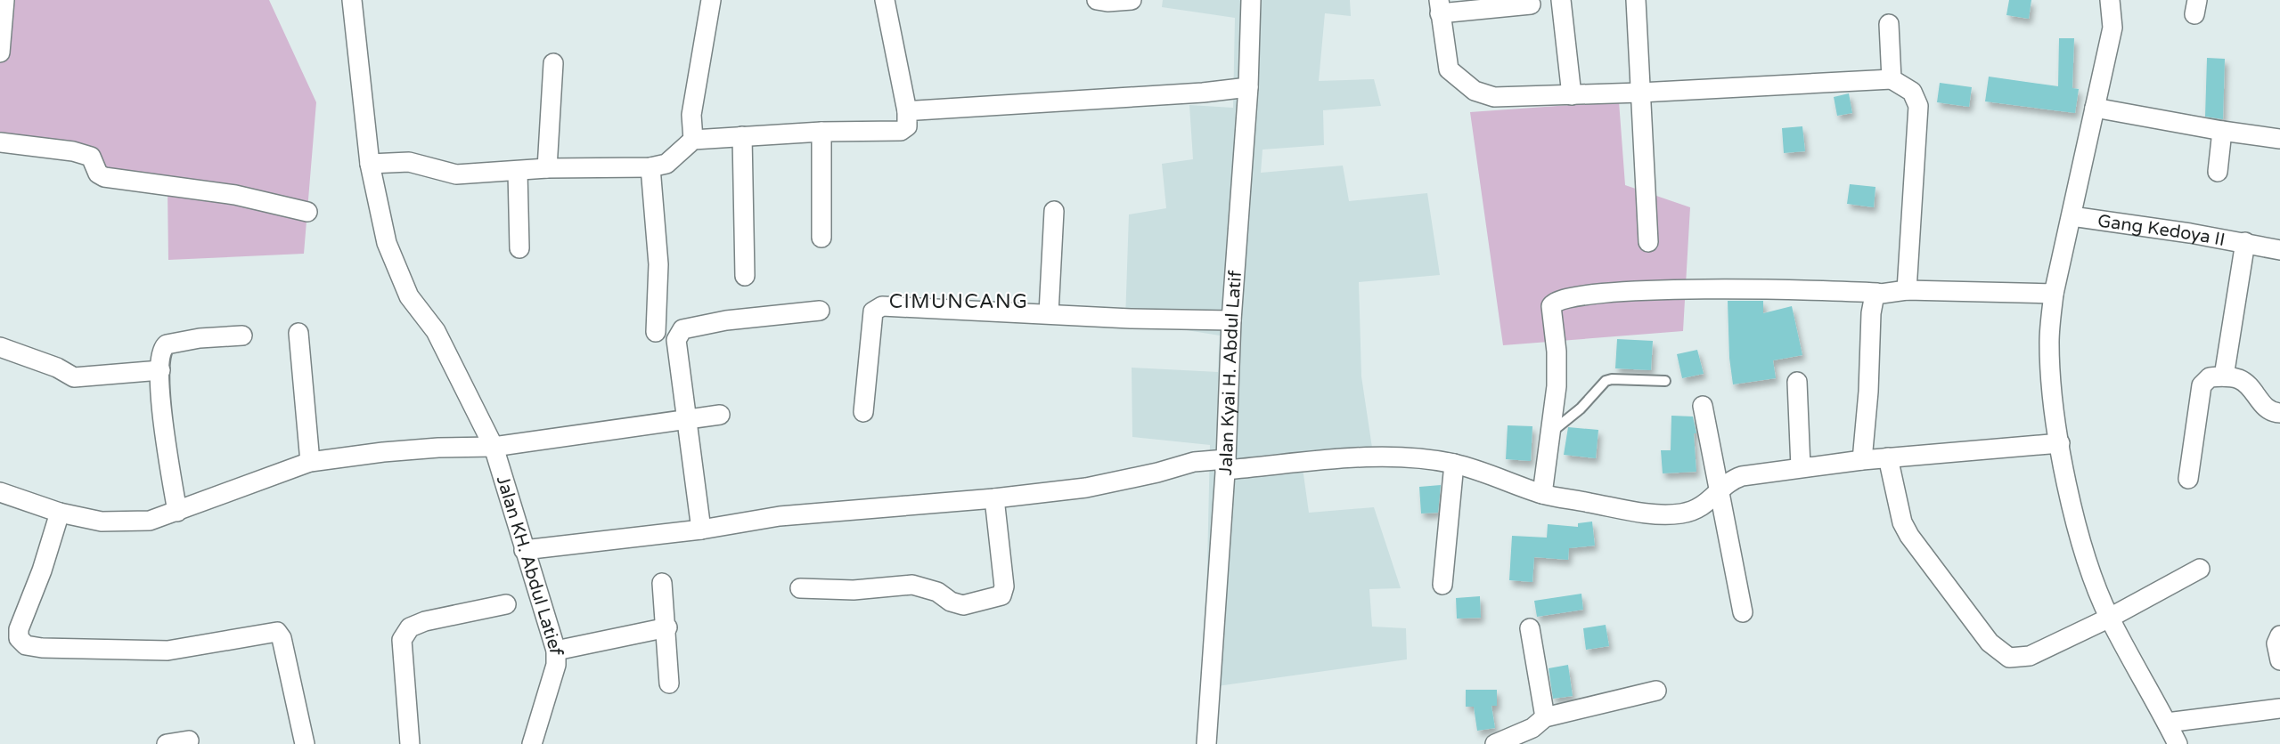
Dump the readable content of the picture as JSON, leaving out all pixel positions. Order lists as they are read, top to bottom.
{
  "streets": {
    "street": ["Gang Kedoya II", "Jalan Kyai H. Abdul Latif", "Jalan KH. Abdul Latief"]
  },
  "districts": ["CIMUNCANG"]
}
